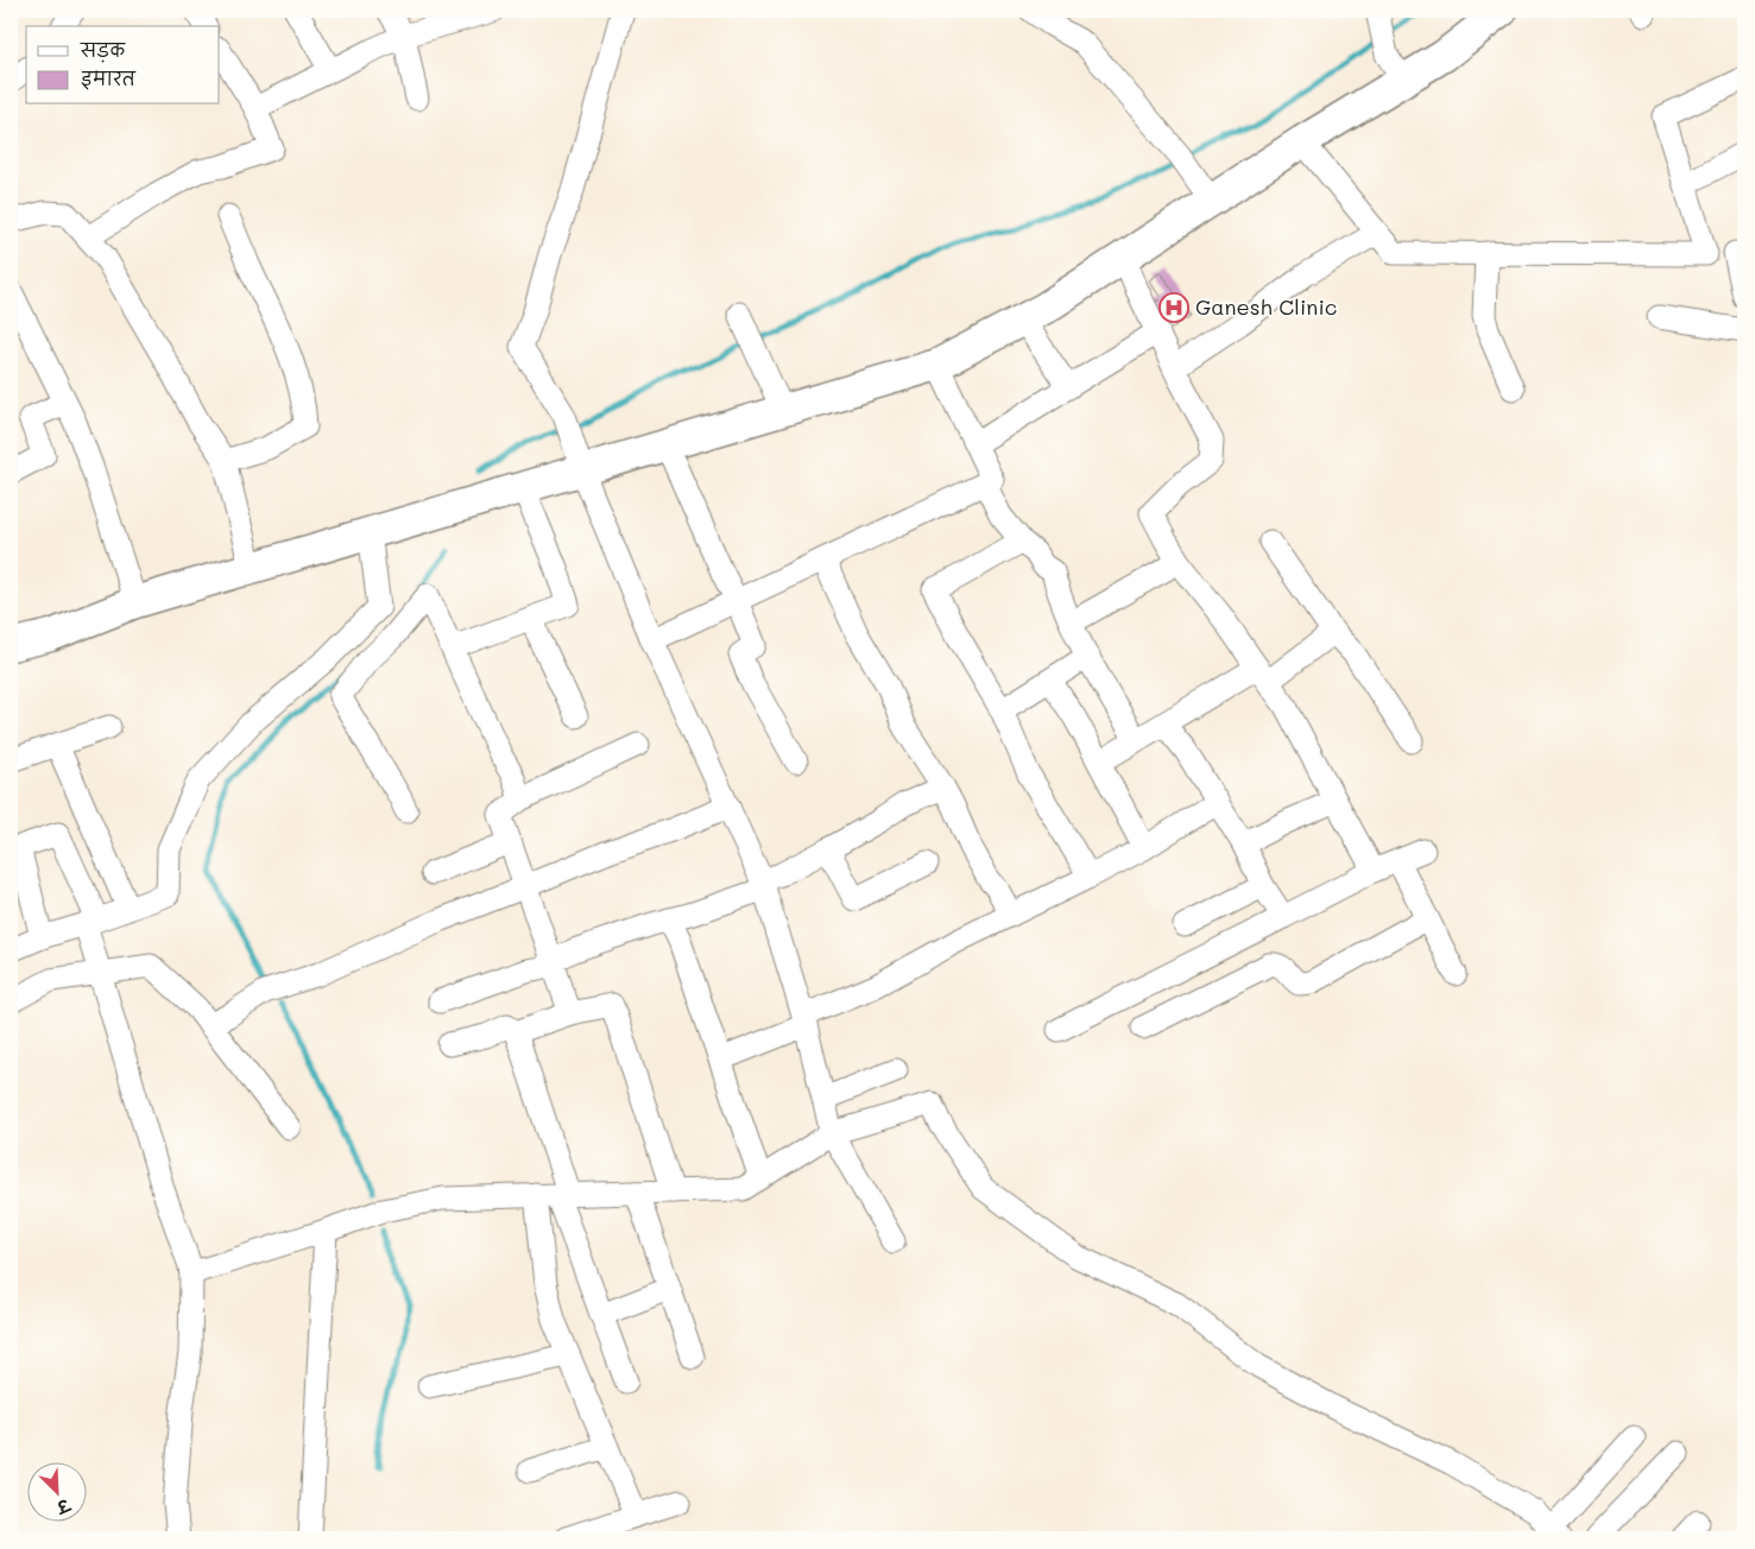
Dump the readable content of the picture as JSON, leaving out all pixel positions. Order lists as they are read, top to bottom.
{
  "places": {
    "hospital": ["Ganesh Clinic"]
  },
  "legend": ["सड़क", "इमारत"],
  "north": "bottom right"
}
